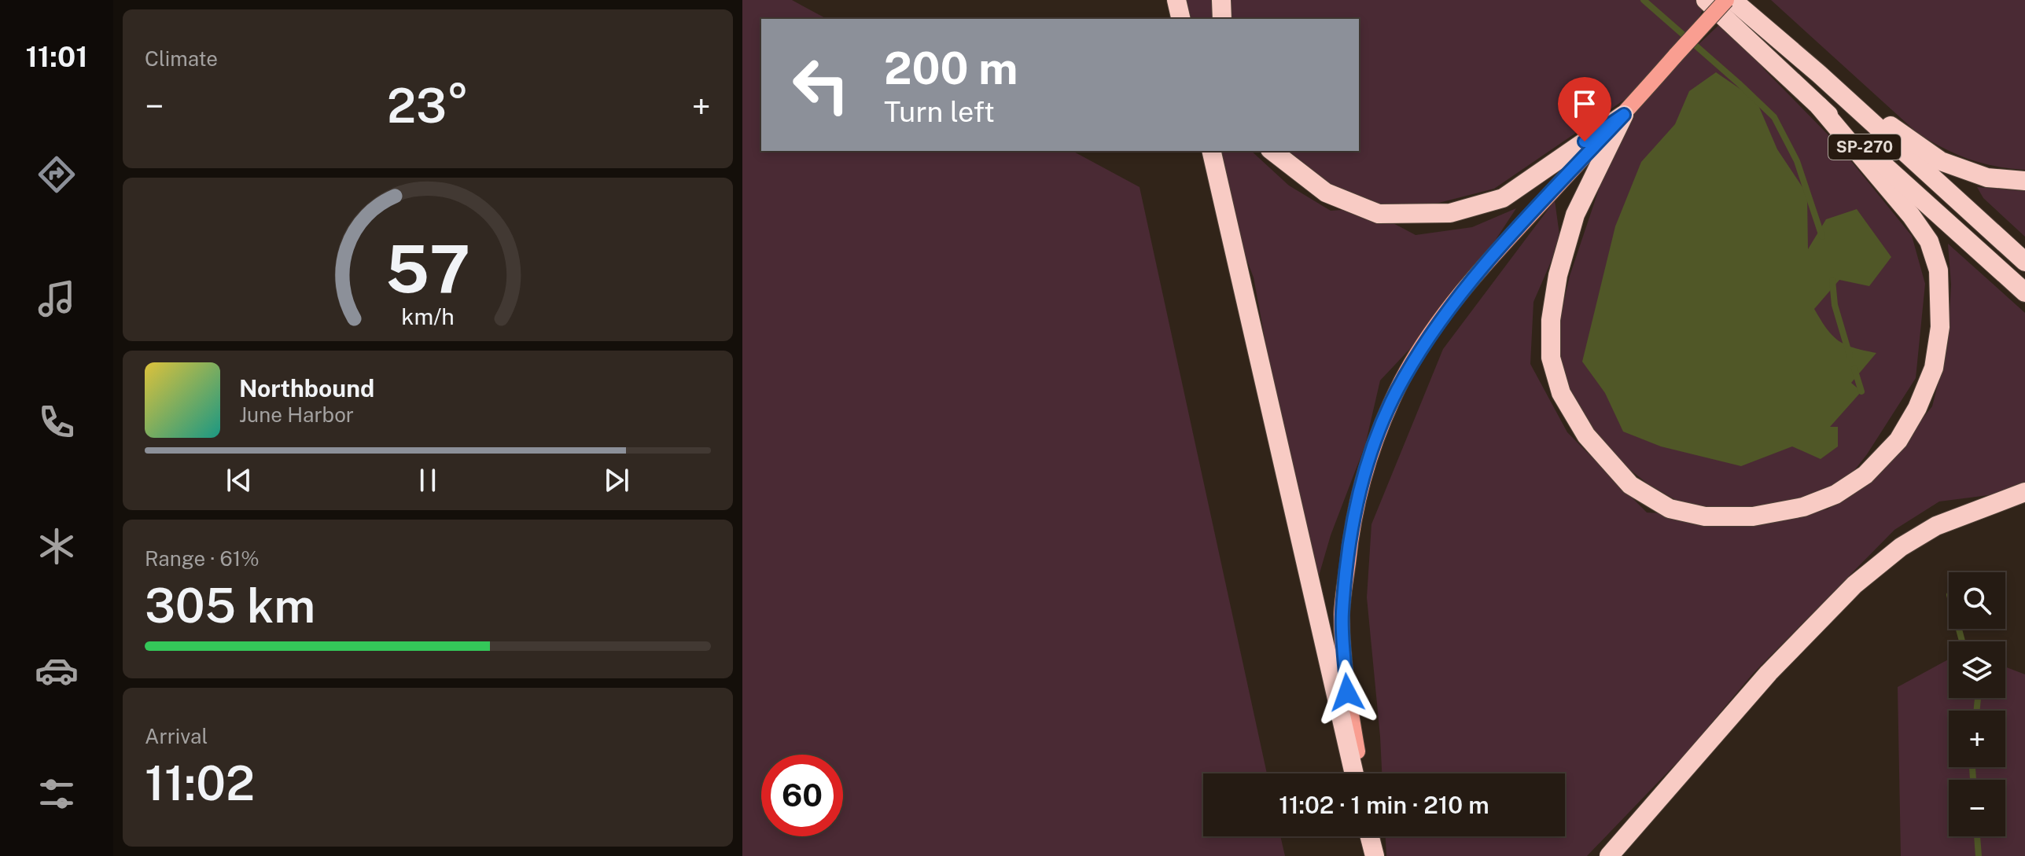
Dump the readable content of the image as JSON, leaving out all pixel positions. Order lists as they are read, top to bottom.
{
  "streets": {
    "highway": ["SP-270"]
  },
  "page": {
    "tabs": "11:01",
    "tile": [
      "Climate",
      ["Range · 61%", "305 km"],
      ["Arrival", "11:02"]
    ],
    "turn": ["200 m", "Turn left"],
    "heat": ["−", "23°", "+"],
    "song": ["Northbound", "June Harbor"],
    "map_buttons": ["+", "−"],
    "limit": "60",
    "trip": "11:02 · 1 min · 210 m",
    "gauge": ["57", "km/h"]
  }
}
